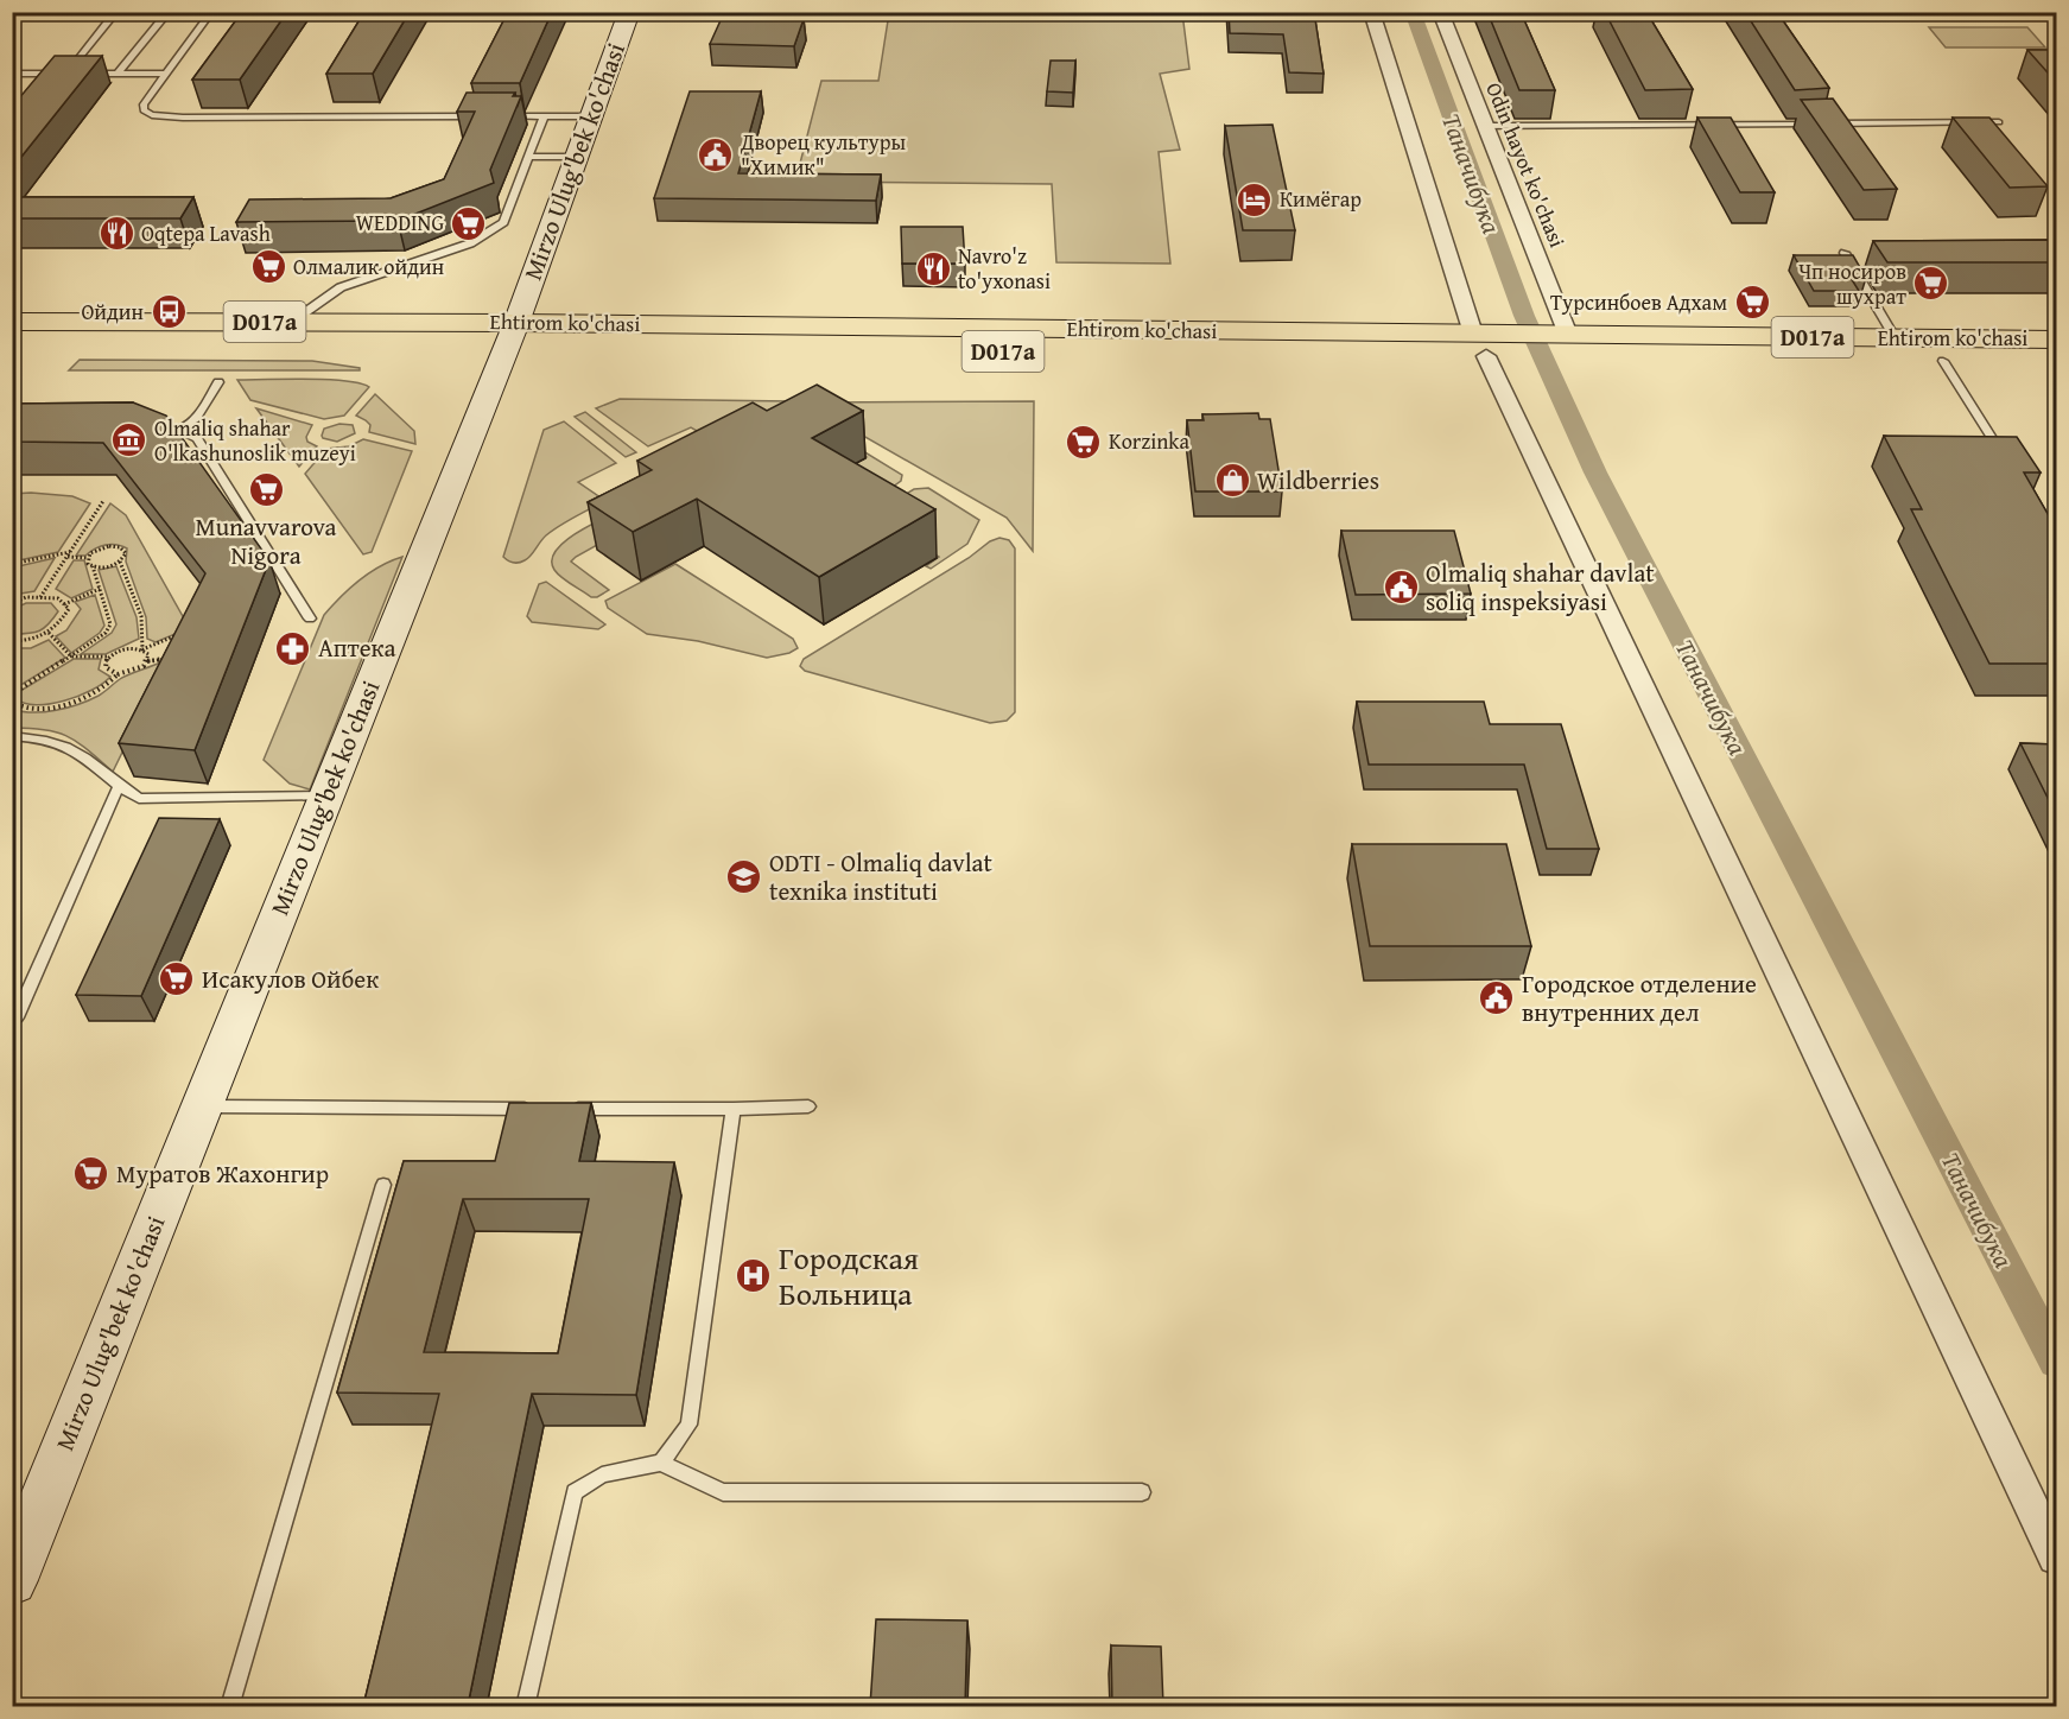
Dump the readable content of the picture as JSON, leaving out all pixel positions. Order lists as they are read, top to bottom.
{
  "streets": {
    "main road": ["Mirzo Ulug'bek ko'chasi", "D017a", "Ehtirom ko'chasi"],
    "street": ["Odin hayot ko'chasi"]
  },
  "crossings": [
    ["Mirzo Ulug'bek ko'chasi", "Ehtirom ko'chasi"],
    ["Odin hayot ko'chasi", "Ehtirom ko'chasi"]
  ],
  "water": ["Таначибука"],
  "places": {
    "public building": ["Дворец культуры \"Химик\"", "Olmaliq shahar davlat soliq inspeksiyasi", "Городское отделение внутренних дел"],
    "hotel": ["Кимёгар"],
    "supermarket": [
      "WEDDING",
      "Олмалик ойдин",
      "Чп носиров шухрат",
      "Турсинбоев Адхам",
      "Korzinka",
      "Munavvarova Nigora",
      "Исакулов Ойбек",
      "Муратов Жахонгир"
    ],
    "restaurant": ["Oqtepa Lavash", "Navro'z to'yxonasi"],
    "bus stop": ["Ойдин"],
    "museum": ["Olmaliq shahar O'lkashunoslik muzeyi"],
    "shop": ["Wildberries"],
    "pharmacy": ["Аптека"],
    "school or university": ["ODTI - Olmaliq davlat texnika instituti"],
    "hospital": ["Городская Больница"]
  }
}
